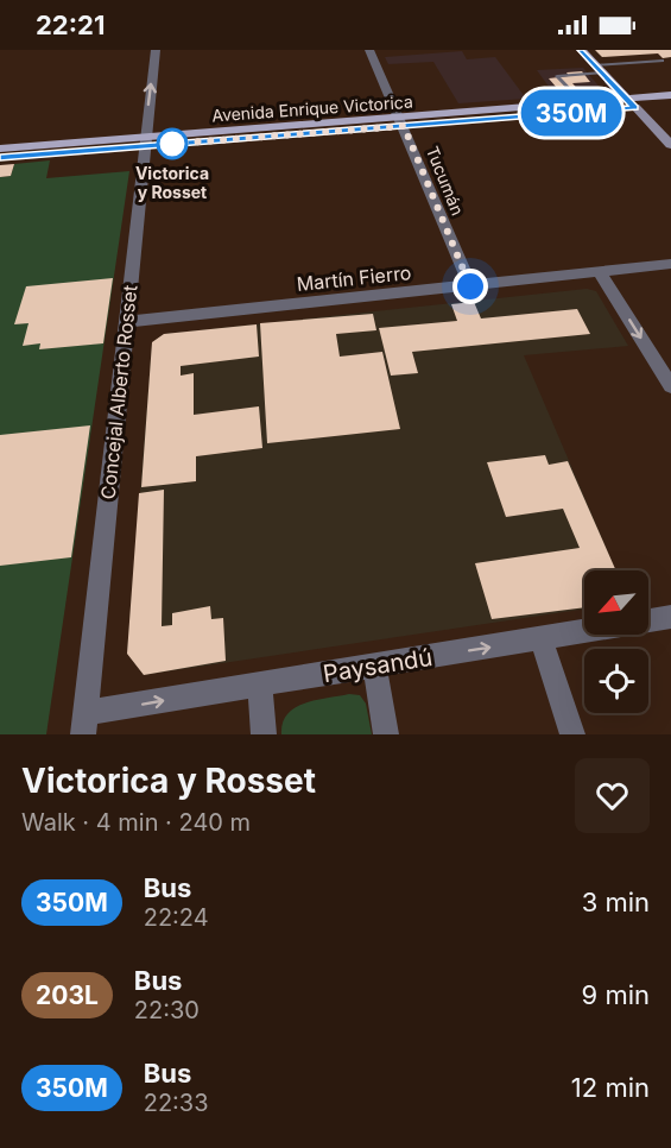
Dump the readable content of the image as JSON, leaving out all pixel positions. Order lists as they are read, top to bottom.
{
  "streets": {
    "main road": ["Avenida Enrique Victorica"],
    "street": [
      "Tucumán",
      "Martín Fierro",
      "Concejal Alberto Rosset",
      "Paysandú"
    ]
  },
  "crossings": [
    ["Avenida Enrique Victorica", "Tucumán"],
    ["Avenida Enrique Victorica", "Concejal Alberto Rosset"],
    ["Tucumán", "Martín Fierro"],
    ["Martín Fierro", "Concejal Alberto Rosset"],
    ["Concejal Alberto Rosset", "Paysandú"]
  ],
  "one_way": ["Paysandú"],
  "places": ["Victorica y Rosset"],
  "lines": ["bus line 350M"],
  "north": "bottom left",
  "page": {
    "status": "22:21",
    "on_map": "350M",
    "heading": ["Victorica y Rosset", "Walk · 4 min · 240 m"],
    "list": [
      {
        "mark": "350M",
        "name": "Bus",
        "note": "22:24",
        "value": "3 min"
      },
      {
        "mark": "203L",
        "name": "Bus",
        "note": "22:30",
        "value": "9 min"
      },
      {
        "mark": "350M",
        "name": "Bus",
        "note": "22:33",
        "value": "12 min"
      }
    ]
  }
}
